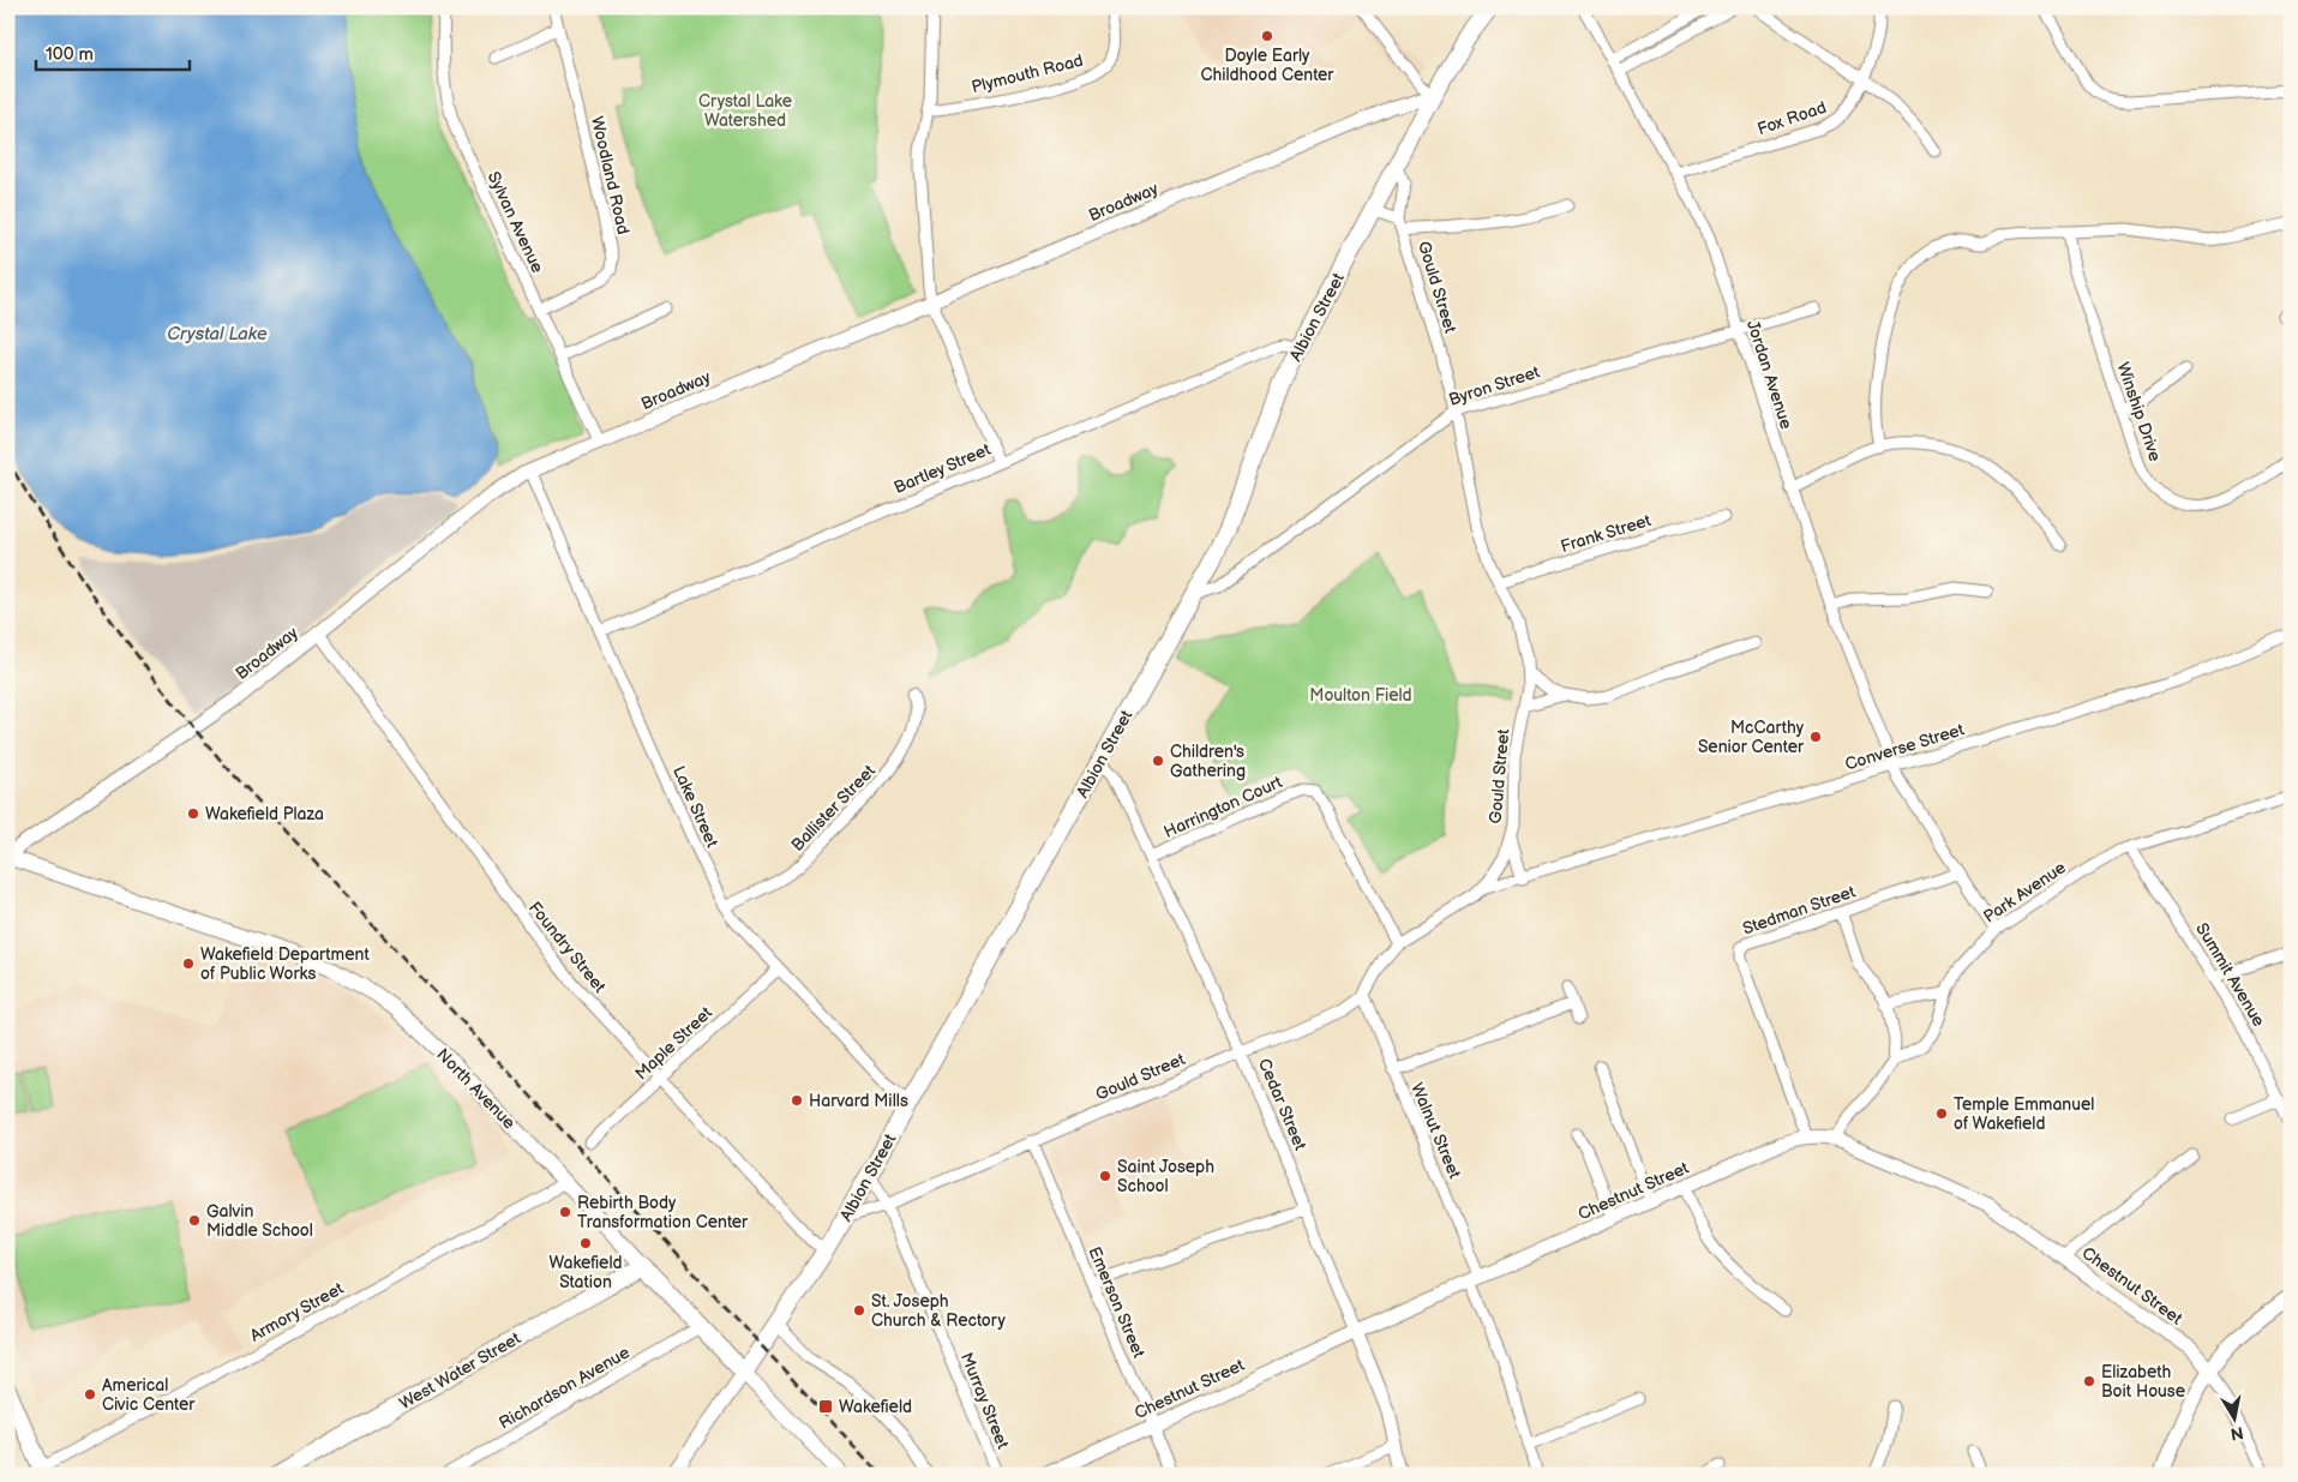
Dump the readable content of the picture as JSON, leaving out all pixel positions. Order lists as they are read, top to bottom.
{
  "streets": {
    "main road": ["Albion Street", "North Avenue", "West Water Street"],
    "street": [
      "Plymouth Road",
      "Fox Road",
      "Woodland Road",
      "Broadway",
      "Sylvan Avenue",
      "Gould Street",
      "Jordan Avenue",
      "Byron Street",
      "Winship Drive",
      "Bartley Street",
      "Frank Street",
      "Converse Street",
      "Lake Street",
      "Harrington Court",
      "Ballister Street",
      "Park Avenue",
      "Stedman Street",
      "Foundry Street",
      "Summit Avenue",
      "Maple Street",
      "Cedar Street",
      "Walnut Street",
      "Chestnut Street",
      "Emerson Street",
      "Armory Street",
      "Richardson Avenue",
      "Murray Street"
    ]
  },
  "crossings": [
    ["Fox Road", "Jordan Avenue"],
    ["Woodland Road", "Sylvan Avenue"],
    ["Broadway", "Sylvan Avenue"],
    ["Broadway", "Albion Street"],
    ["Broadway", "Lake Street"],
    ["Broadway", "Foundry Street"],
    ["Broadway", "North Avenue"],
    ["Gould Street", "Albion Street"],
    ["Gould Street", "Byron Street"],
    ["Gould Street", "Frank Street"],
    ["Gould Street", "Converse Street"],
    ["Gould Street", "Harrington Court"],
    ["Gould Street", "Cedar Street"],
    ["Gould Street", "Walnut Street"],
    ["Gould Street", "Emerson Street"],
    ["Gould Street", "Murray Street"],
    ["Albion Street", "Byron Street"],
    ["Albion Street", "Bartley Street"],
    ["Albion Street", "Lake Street"],
    ["Albion Street", "Foundry Street"],
    ["Albion Street", "North Avenue"],
    ["Albion Street", "Cedar Street"],
    ["Albion Street", "Murray Street"],
    ["Jordan Avenue", "Byron Street"],
    ["Jordan Avenue", "Converse Street"],
    ["Jordan Avenue", "Park Avenue"],
    ["Jordan Avenue", "Stedman Street"],
    ["Bartley Street", "Lake Street"],
    ["Lake Street", "Ballister Street"],
    ["Lake Street", "Maple Street"],
    ["Harrington Court", "Cedar Street"],
    ["Park Avenue", "Summit Avenue"],
    ["Park Avenue", "Chestnut Street"],
    ["Stedman Street", "Chestnut Street"],
    ["Foundry Street", "Maple Street"],
    ["North Avenue", "Armory Street"],
    ["North Avenue", "West Water Street"],
    ["North Avenue", "Richardson Avenue"],
    ["Cedar Street", "Chestnut Street"],
    ["Walnut Street", "Chestnut Street"],
    ["Chestnut Street", "Emerson Street"]
  ],
  "water": ["Crystal Lake"],
  "parks": ["Crystal Lake Watershed", "Moulton Field"],
  "places": {
    "other": [
      "Doyle Early Childhood Center",
      "McCarthy Senior Center",
      "Children's Gathering",
      "Wakefield Plaza",
      "Wakefield Department of Public Works",
      "Harvard Mills",
      "Temple Emmanuel of Wakefield",
      "Saint Joseph School",
      "Rebirth Body Transformation Center",
      "Galvin Middle School",
      "Wakefield Station",
      "St. Joseph Church & Rectory",
      "Elizabeth Boit House",
      "Americal Civic Center"
    ],
    "transit": ["Wakefield"]
  },
  "scale_bar": "100 m",
  "north": "bottom"
}
